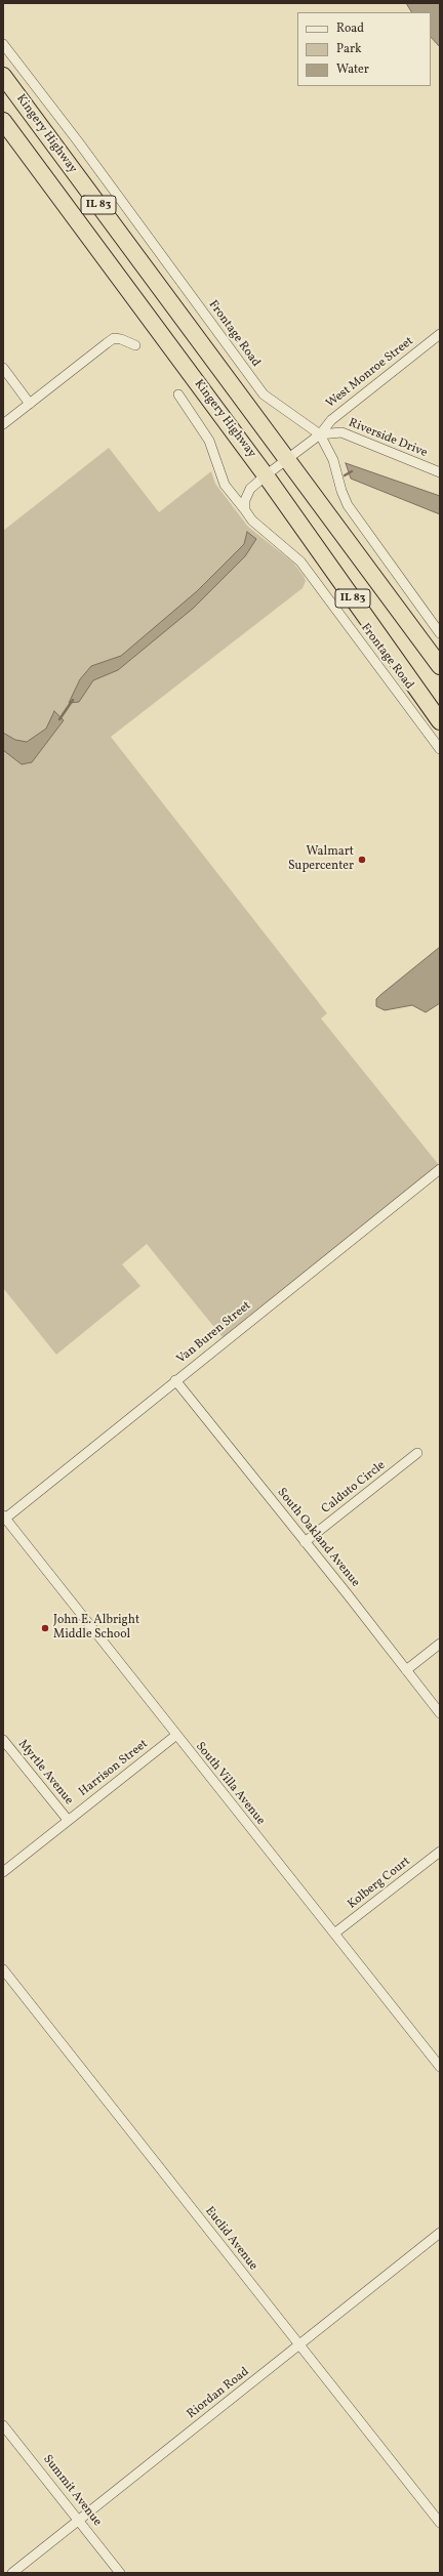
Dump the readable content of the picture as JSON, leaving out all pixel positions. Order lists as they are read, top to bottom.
{
  "streets": {
    "highway": ["Kingery Highway", "IL 83"],
    "street": [
      "Frontage Road",
      "West Monroe Street",
      "Riverside Drive",
      "Van Buren Street",
      "Calduto Circle",
      "South Oakland Avenue",
      "Harrison Street",
      "Myrtle Avenue",
      "South Villa Avenue",
      "Kolberg Court",
      "Euclid Avenue",
      "Riordan Road",
      "Summit Avenue"
    ]
  },
  "crossings": [
    ["Frontage Road", "West Monroe Street"],
    ["Frontage Road", "Riverside Drive"],
    ["West Monroe Street", "Riverside Drive"],
    ["Van Buren Street", "South Oakland Avenue"],
    ["Van Buren Street", "South Villa Avenue"],
    ["Calduto Circle", "South Oakland Avenue"],
    ["Harrison Street", "Myrtle Avenue"],
    ["Harrison Street", "South Villa Avenue"],
    ["South Villa Avenue", "Kolberg Court"],
    ["Euclid Avenue", "Riordan Road"],
    ["Riordan Road", "Summit Avenue"]
  ],
  "places": ["Walmart Supercenter", "John E. Albright Middle School"],
  "legend": ["Road", "Park", "Water"]
}
